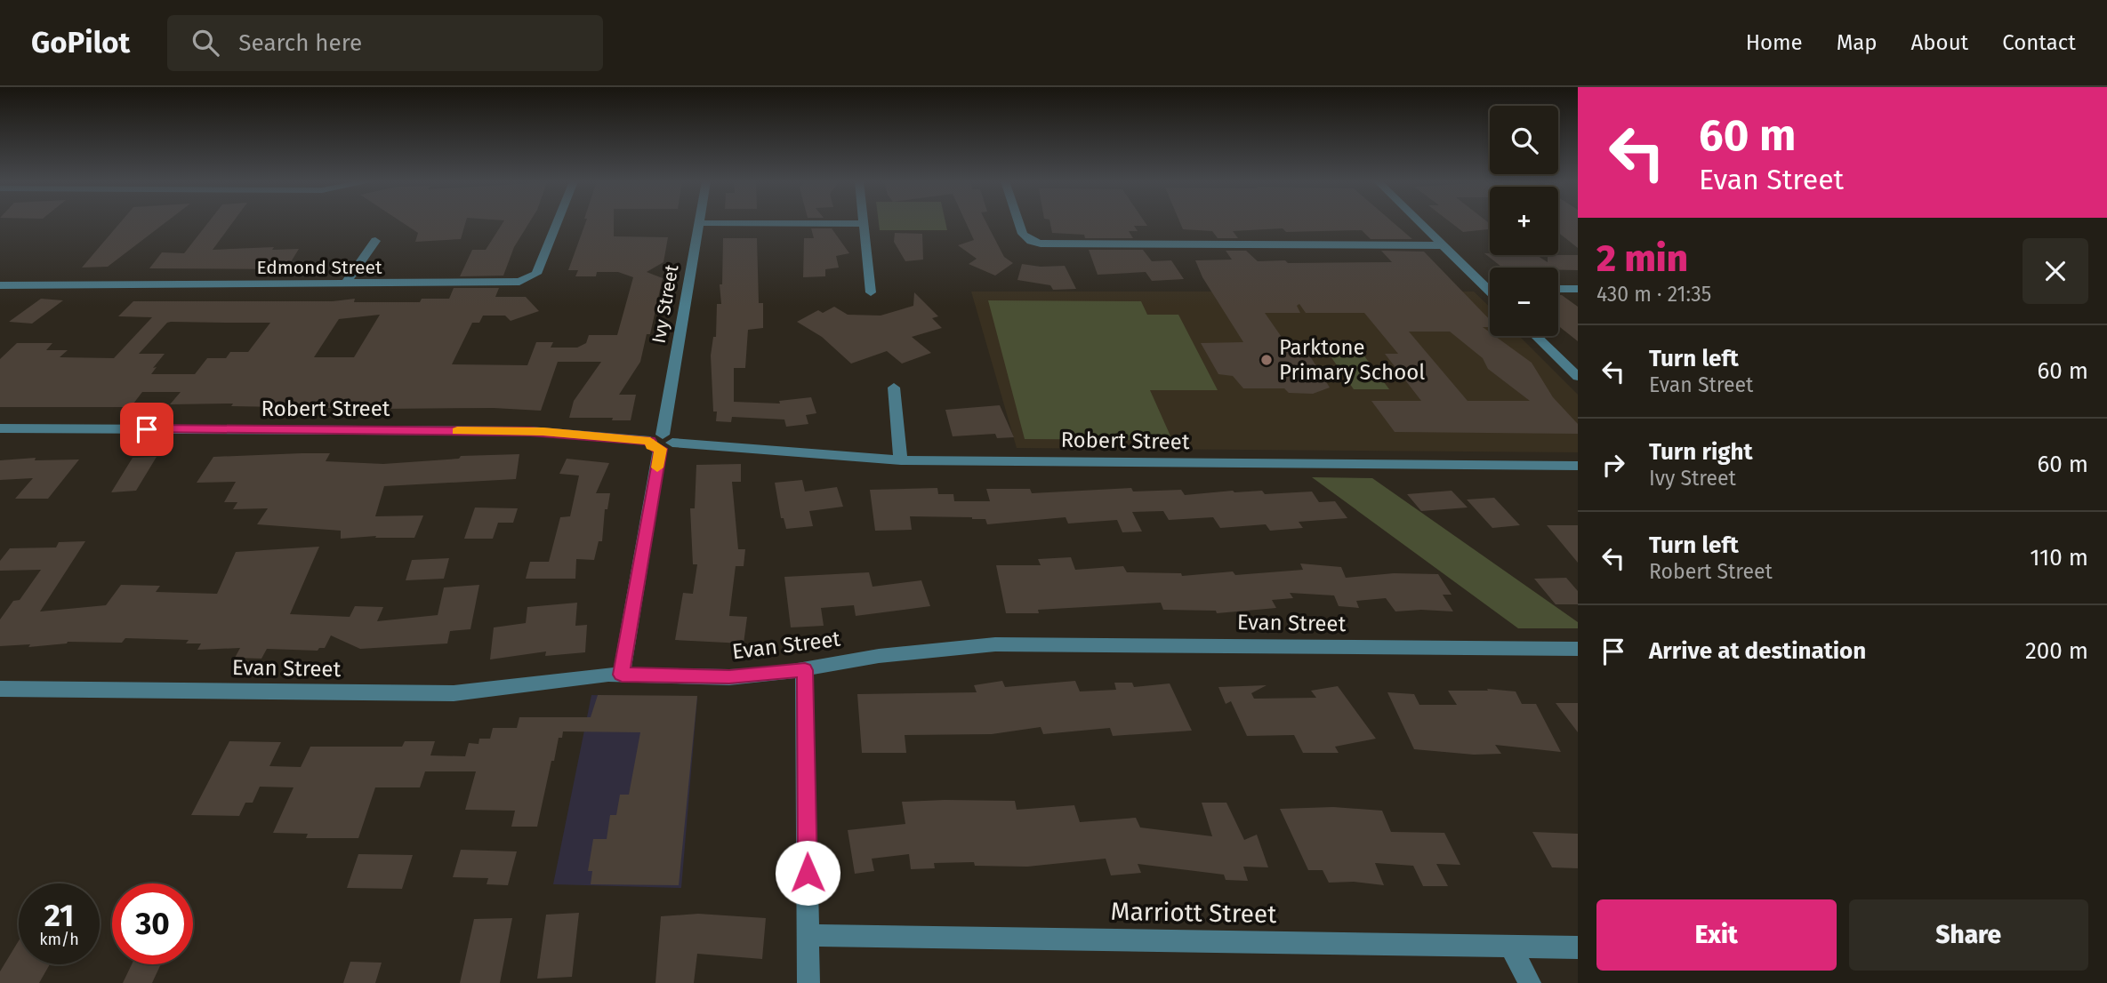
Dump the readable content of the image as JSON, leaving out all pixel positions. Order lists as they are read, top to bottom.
{
  "streets": {
    "street": [
      "Edmond Street",
      "Ivy Street",
      "Robert Street",
      "Evan Street",
      "Marriott Street"
    ]
  },
  "crossings": [
    ["Ivy Street", "Robert Street"],
    ["Ivy Street", "Evan Street"]
  ],
  "places": ["Parktone Primary School"],
  "page": {
    "header": "GoPilot",
    "search": "Search here",
    "nav": [
      "Home",
      "Map",
      "About",
      "Contact"
    ],
    "turn": ["60 m", "Evan Street"],
    "map_buttons": ["+", "−"],
    "heading": ["2 min", "430 m · 21:35"],
    "list": [
      {
        "name": "Turn left",
        "note": "Evan Street",
        "value": "60 m"
      },
      {
        "name": "Turn right",
        "note": "Ivy Street",
        "value": "60 m"
      },
      {
        "name": "Turn left",
        "note": "Robert Street",
        "value": "110 m"
      },
      {
        "name": "Arrive at destination",
        "value": "200 m"
      }
    ],
    "speed": "21 km/h",
    "limit": "30",
    "buttons": ["Exit", "Share"]
  }
}
